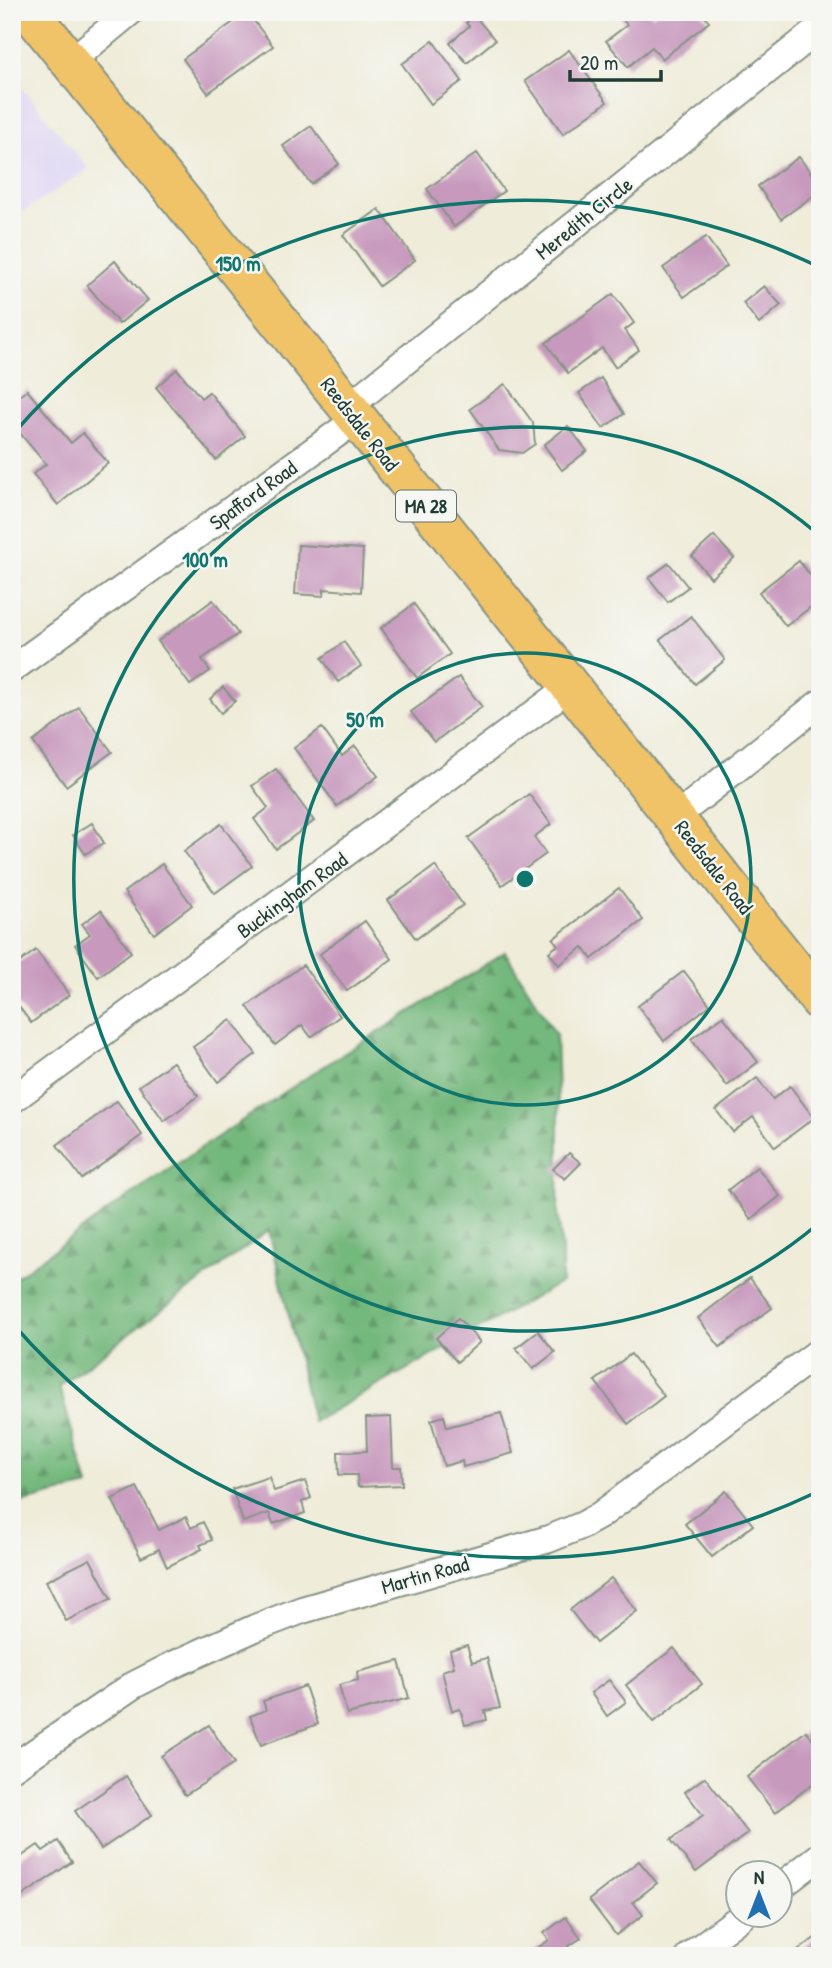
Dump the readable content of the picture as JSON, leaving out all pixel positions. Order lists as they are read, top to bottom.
{
  "streets": {
    "main road": ["Reedsdale Road", "MA 28"],
    "street": [
      "Meredith Circle",
      "Spafford Road",
      "Buckingham Road",
      "Martin Road"
    ]
  },
  "crossings": [
    ["Meredith Circle", "Reedsdale Road"],
    ["Meredith Circle", "Spafford Road"],
    ["Reedsdale Road", "Spafford Road"],
    ["Reedsdale Road", "Buckingham Road"]
  ],
  "scale_bar": "20 m",
  "north": "top",
  "rings": ["150 m", "100 m", "50 m"]
}
